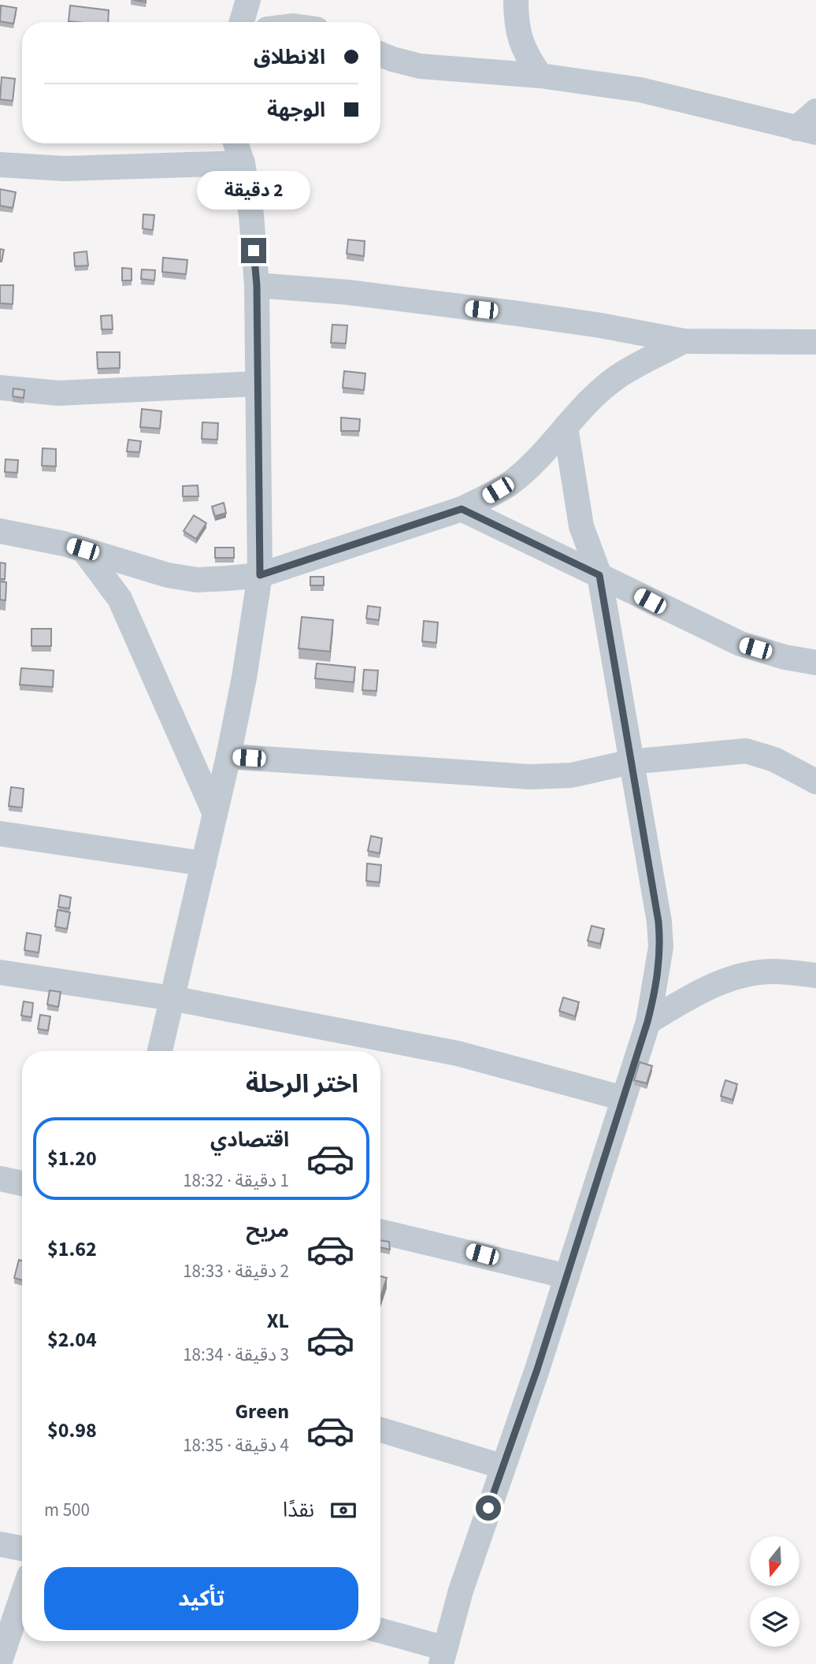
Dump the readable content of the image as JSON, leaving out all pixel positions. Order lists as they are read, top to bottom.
{
  "north": "bottom",
  "page": {
    "banner": ["الانطلاق", "الوجهة"],
    "bubble": "2 دقيقة",
    "heading": "اختر الرحلة",
    "list": [
      {
        "name": "اقتصادي",
        "note": "1 دقيقة · 18:32",
        "value": "$1.20"
      },
      {
        "name": "مريح",
        "note": "2 دقيقة · 18:33",
        "value": "$1.62"
      },
      {
        "name": "XL",
        "note": "3 دقيقة · 18:34",
        "value": "$2.04"
      },
      {
        "name": "Green",
        "note": "4 دقيقة · 18:35",
        "value": "$0.98"
      }
    ],
    "pay": ["نقدًا", "500 m"],
    "buttons": "تأكيد"
  }
}
